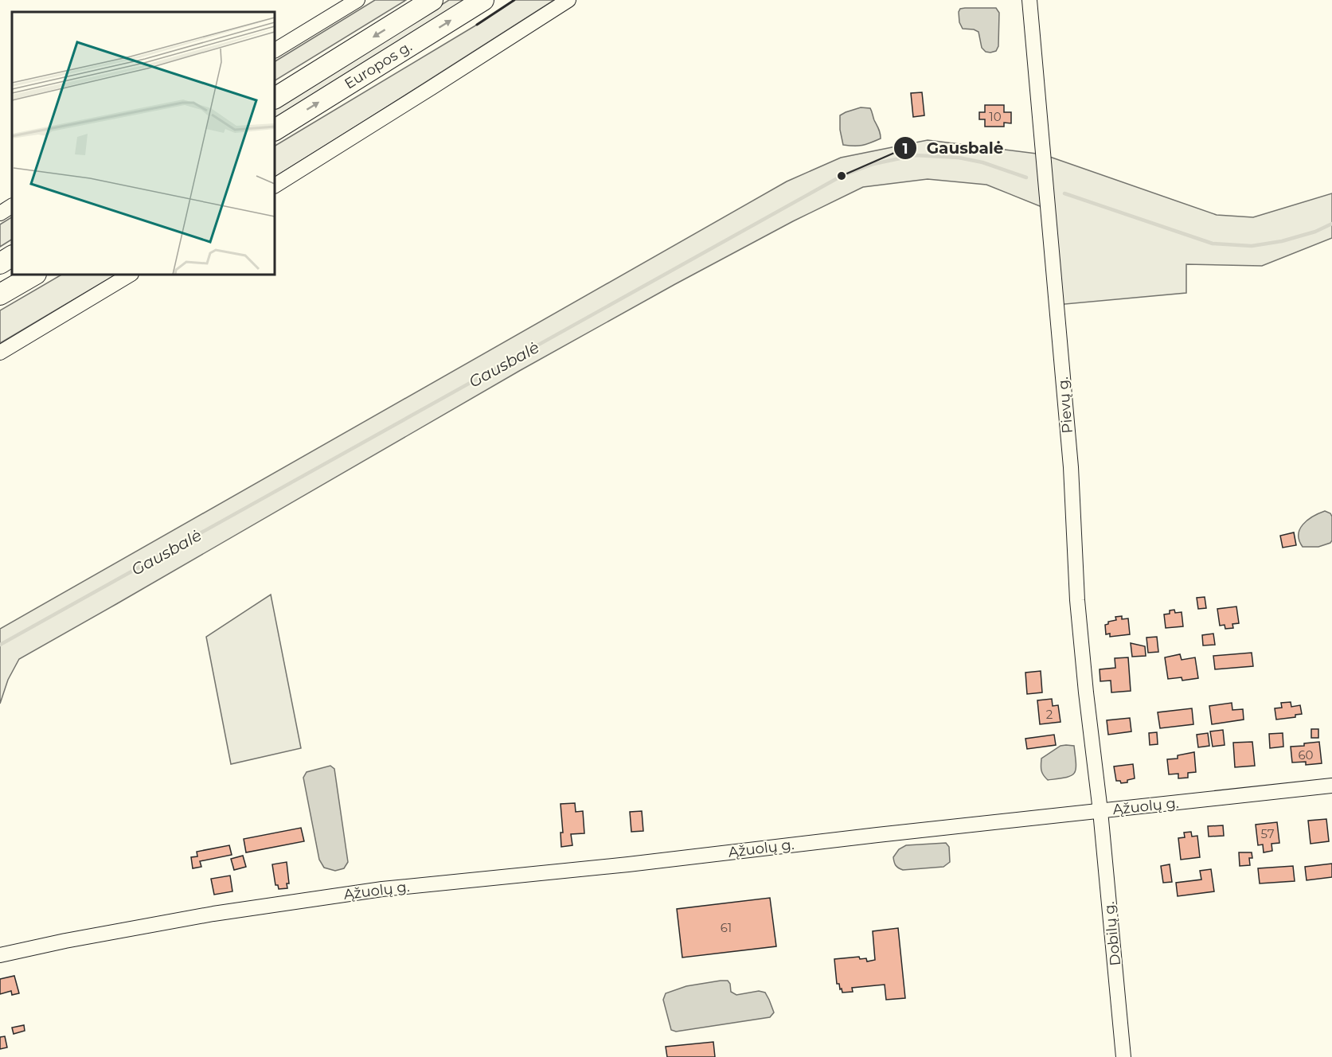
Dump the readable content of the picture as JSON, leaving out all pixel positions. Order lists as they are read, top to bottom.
{
  "streets": {
    "highway": ["Europos g."],
    "street": ["Pievų g.", "Ąžuolų g.", "Dobilų g."]
  },
  "crossings": [
    ["Pievų g.", "Ąžuolų g."],
    ["Pievų g.", "Dobilų g."],
    ["Ąžuolų g.", "Dobilų g."]
  ],
  "water": ["Gausbalė"],
  "places": ["Gausbalė"],
  "house_numbers": [
    "10",
    "2",
    "60",
    "57",
    "61"
  ]
}
